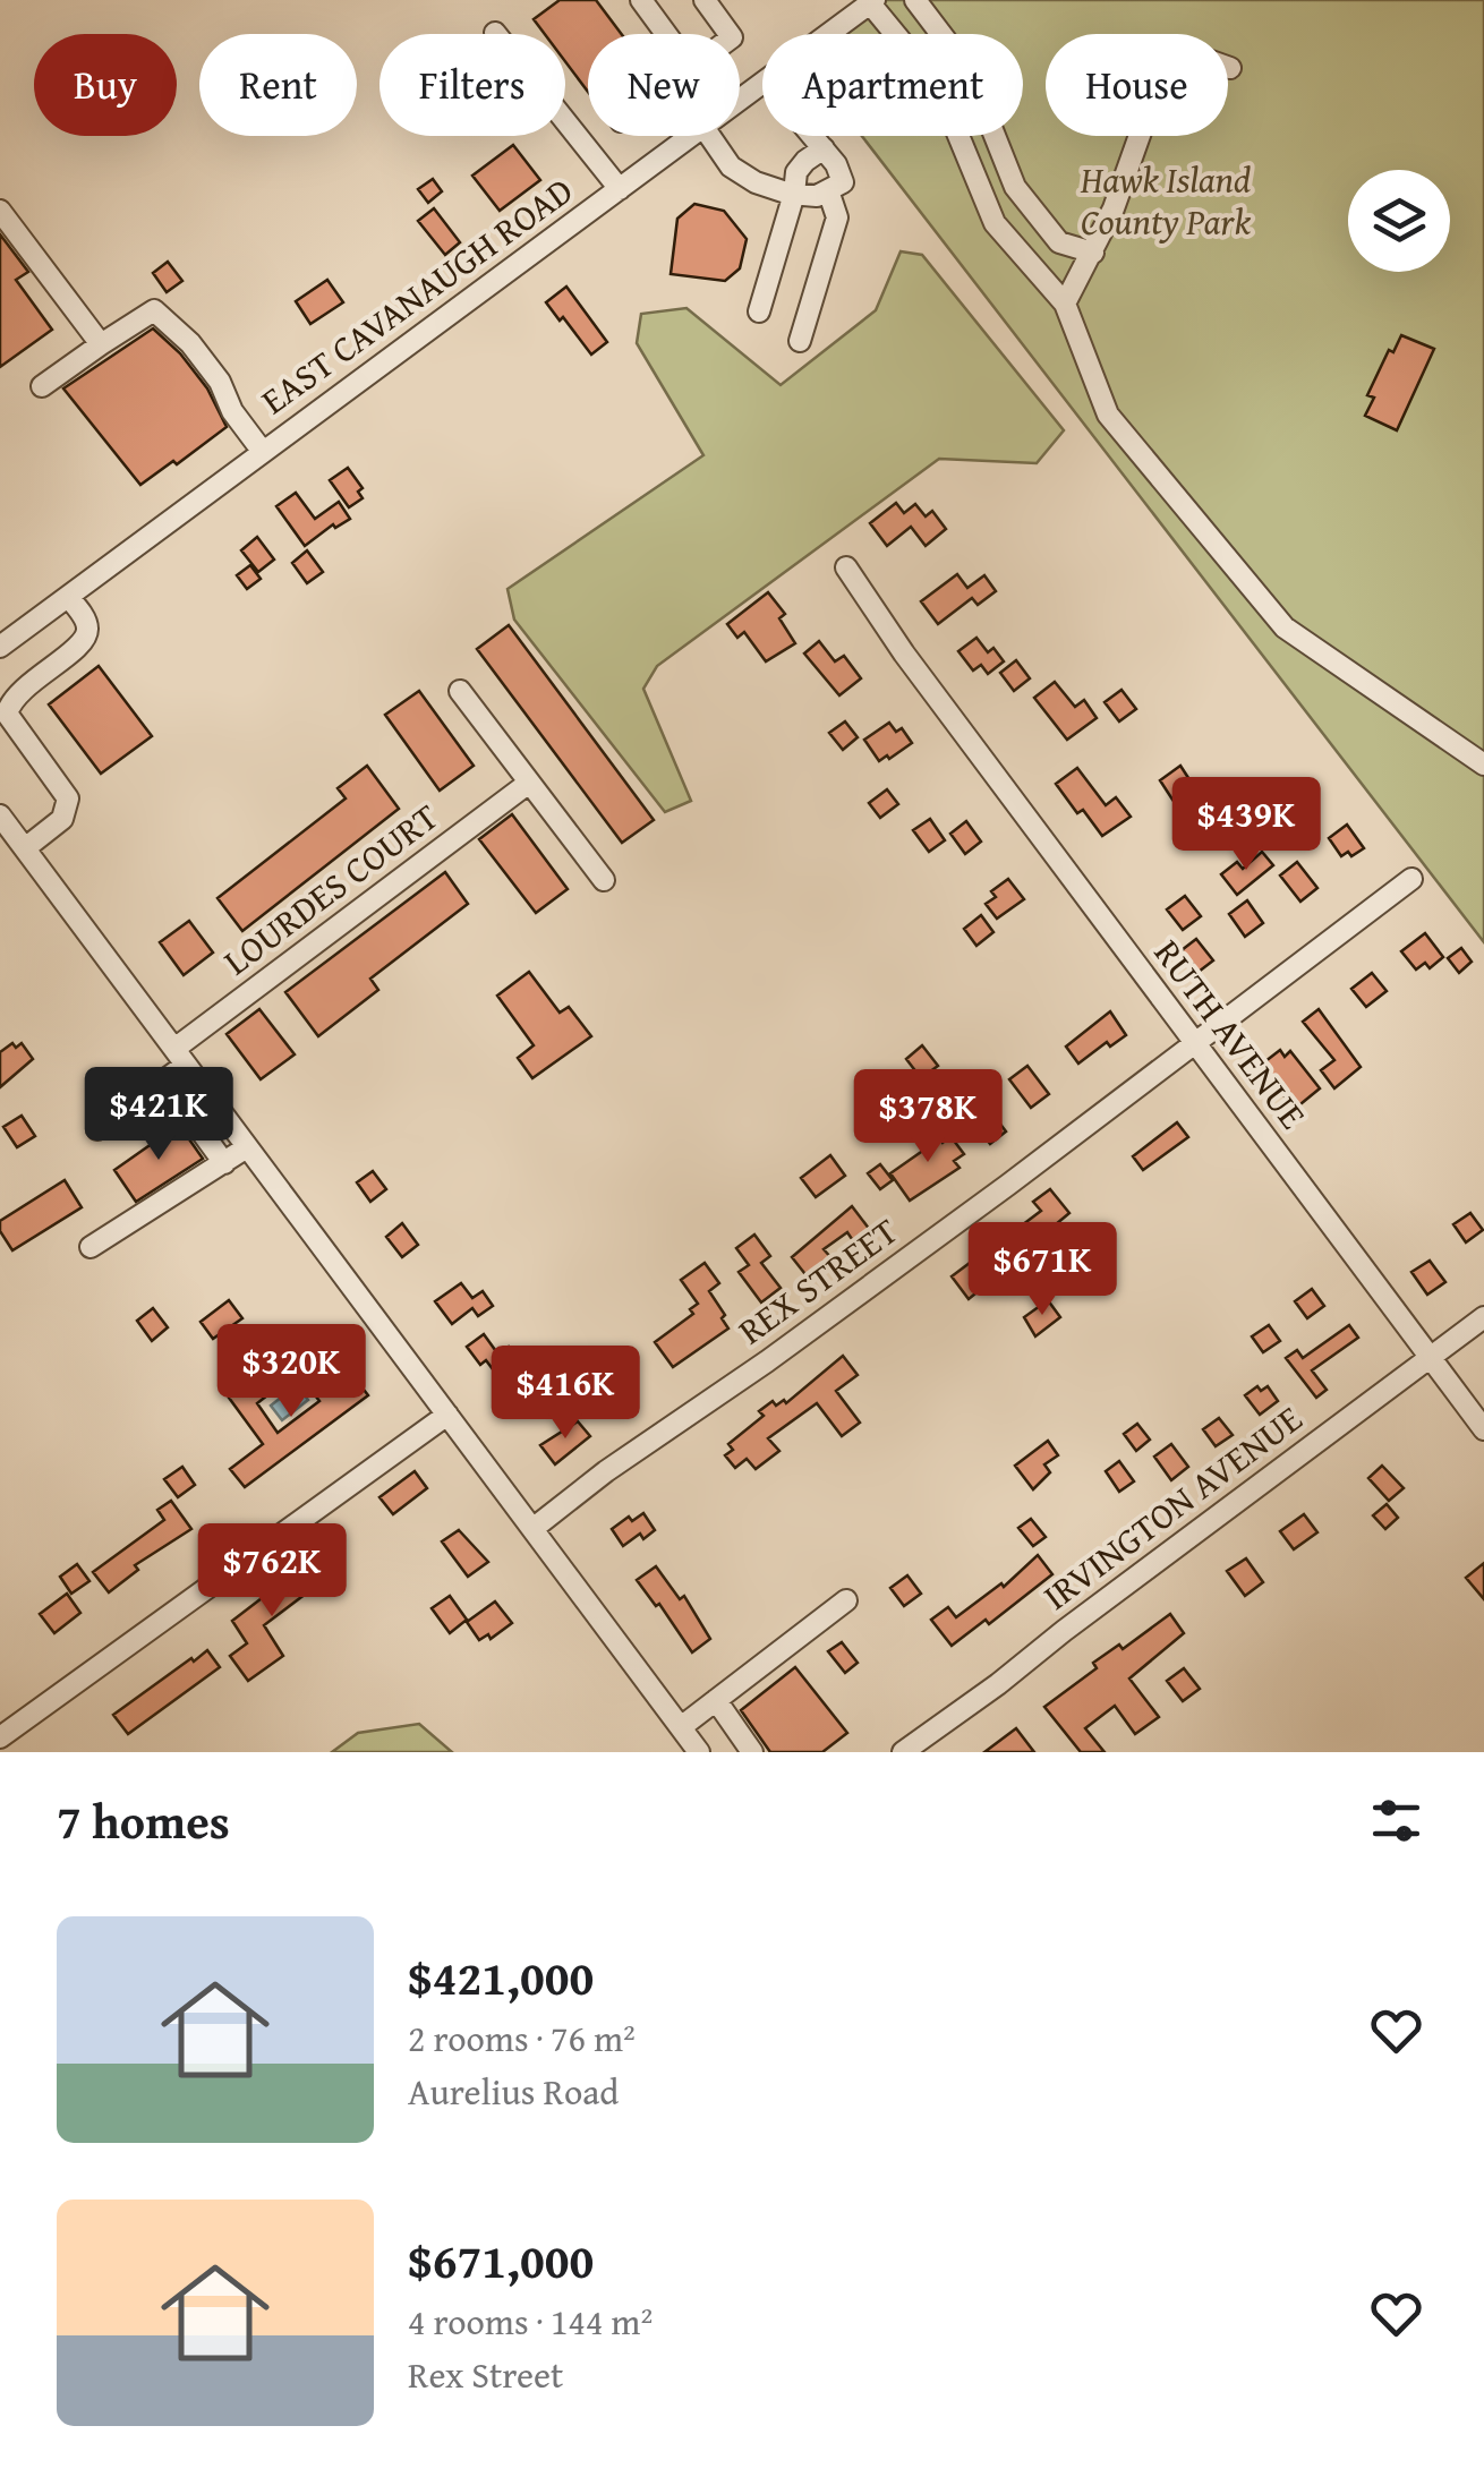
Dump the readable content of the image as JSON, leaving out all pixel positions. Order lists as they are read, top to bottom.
{
  "streets": {
    "street": [
      "EAST CAVANAUGH ROAD",
      "LOURDES COURT",
      "RUTH AVENUE",
      "REX STREET",
      "IRVINGTON AVENUE"
    ]
  },
  "crossings": [
    ["RUTH AVENUE", "REX STREET"],
    ["RUTH AVENUE", "IRVINGTON AVENUE"]
  ],
  "parks": ["Hawk Island County Park"],
  "page": {
    "chip": [
      "Buy",
      "Rent",
      "Filters",
      "New",
      "Apartment",
      "House"
    ],
    "price": [
      "$439K",
      "$421K",
      "$378K",
      "$671K",
      "$320K",
      "$416K",
      "$762K"
    ],
    "heading": "7 homes",
    "list": [
      {
        "name": "$421,000",
        "note": "2 rooms · 76 m² · Aurelius Road"
      },
      {
        "name": "$671,000",
        "note": "4 rooms · 144 m² · Rex Street"
      }
    ]
  }
}
